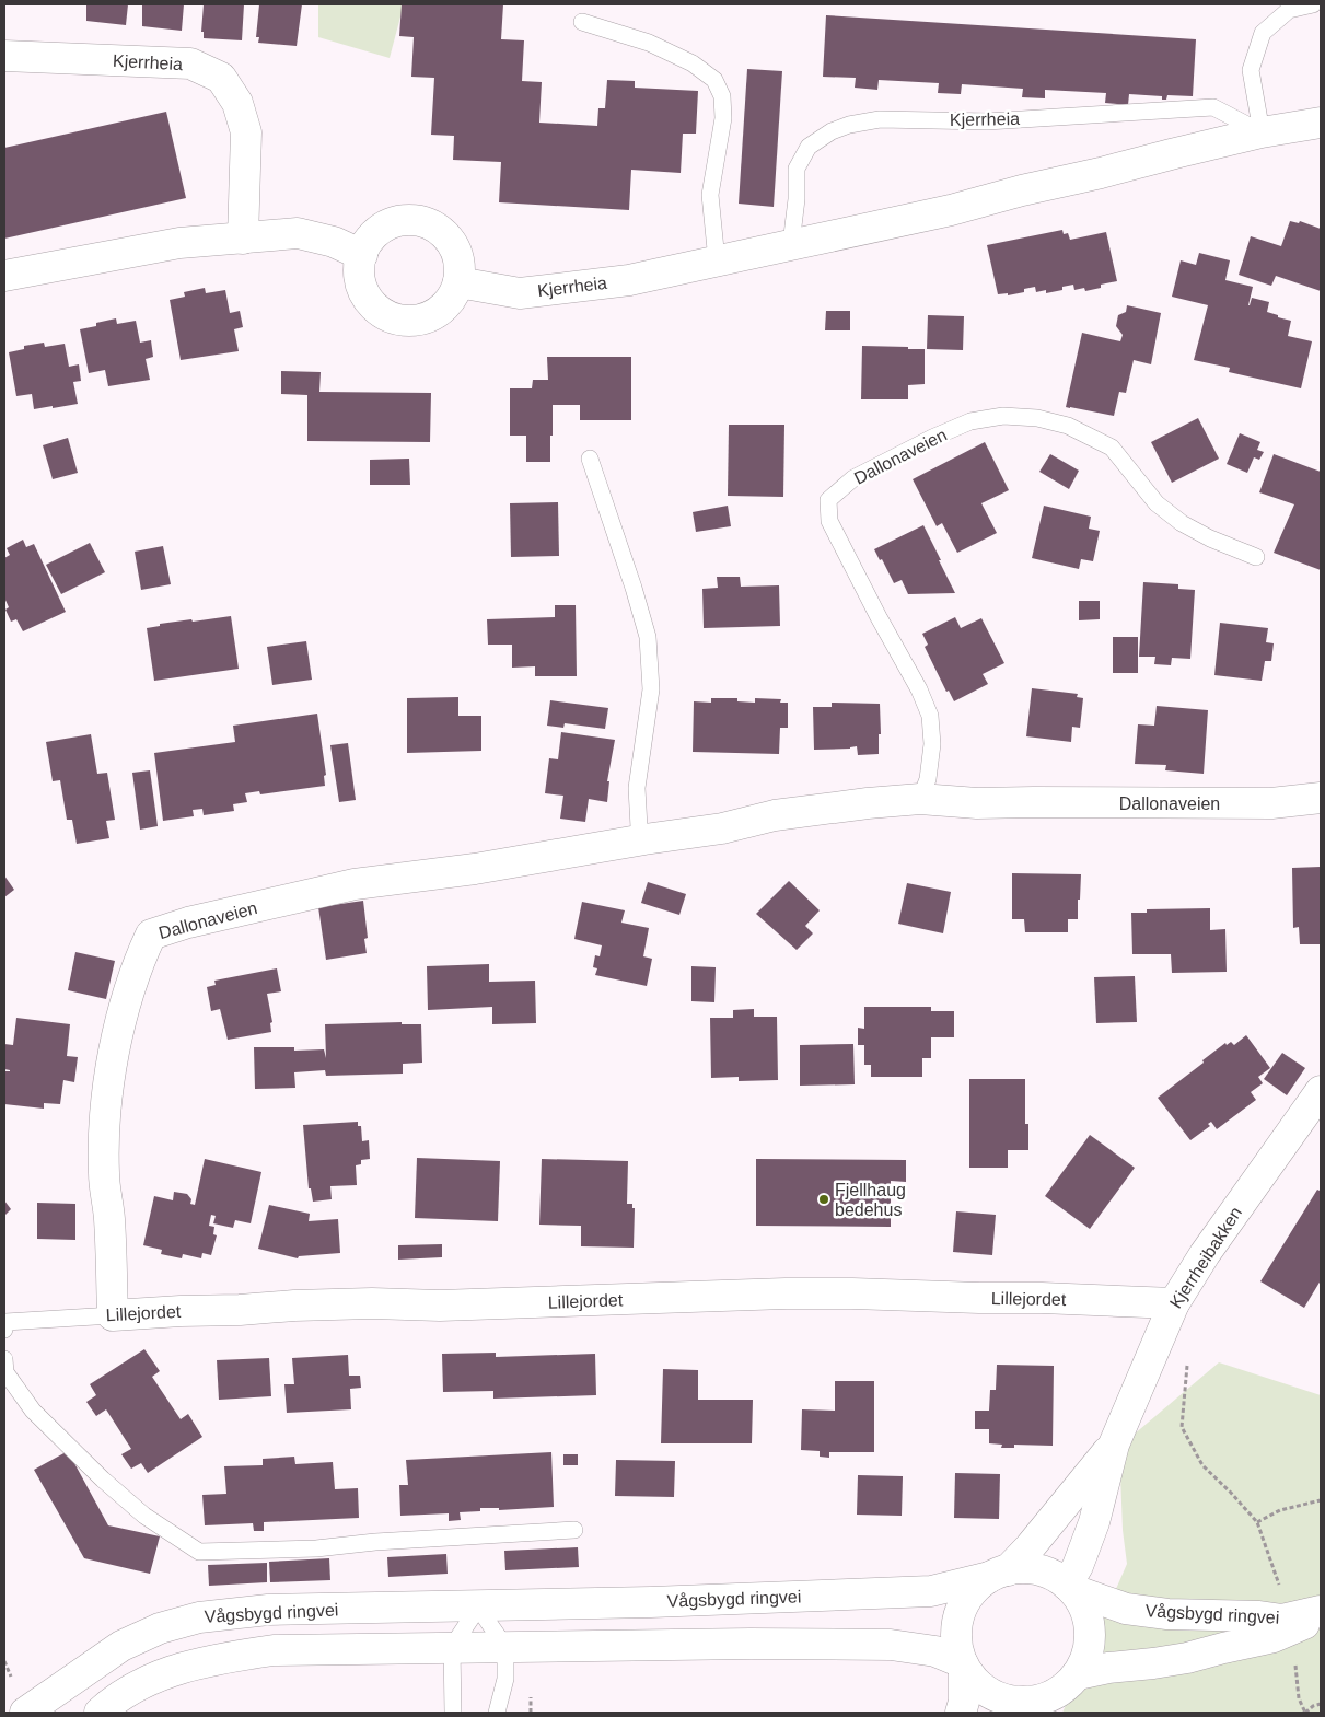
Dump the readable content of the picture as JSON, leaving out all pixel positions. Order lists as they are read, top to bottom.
{
  "streets": {
    "street": [
      "Kjerrheia",
      "Dallonaveien",
      "Kjerrheibakken",
      "Lillejordet",
      "Vågsbygd ringvei"
    ]
  },
  "crossings": [
    ["Dallonaveien", "Lillejordet"],
    ["Kjerrheibakken", "Lillejordet"],
    ["Kjerrheibakken", "Vågsbygd ringvei"]
  ],
  "places": ["Fjellhaug bedehus"]
}
